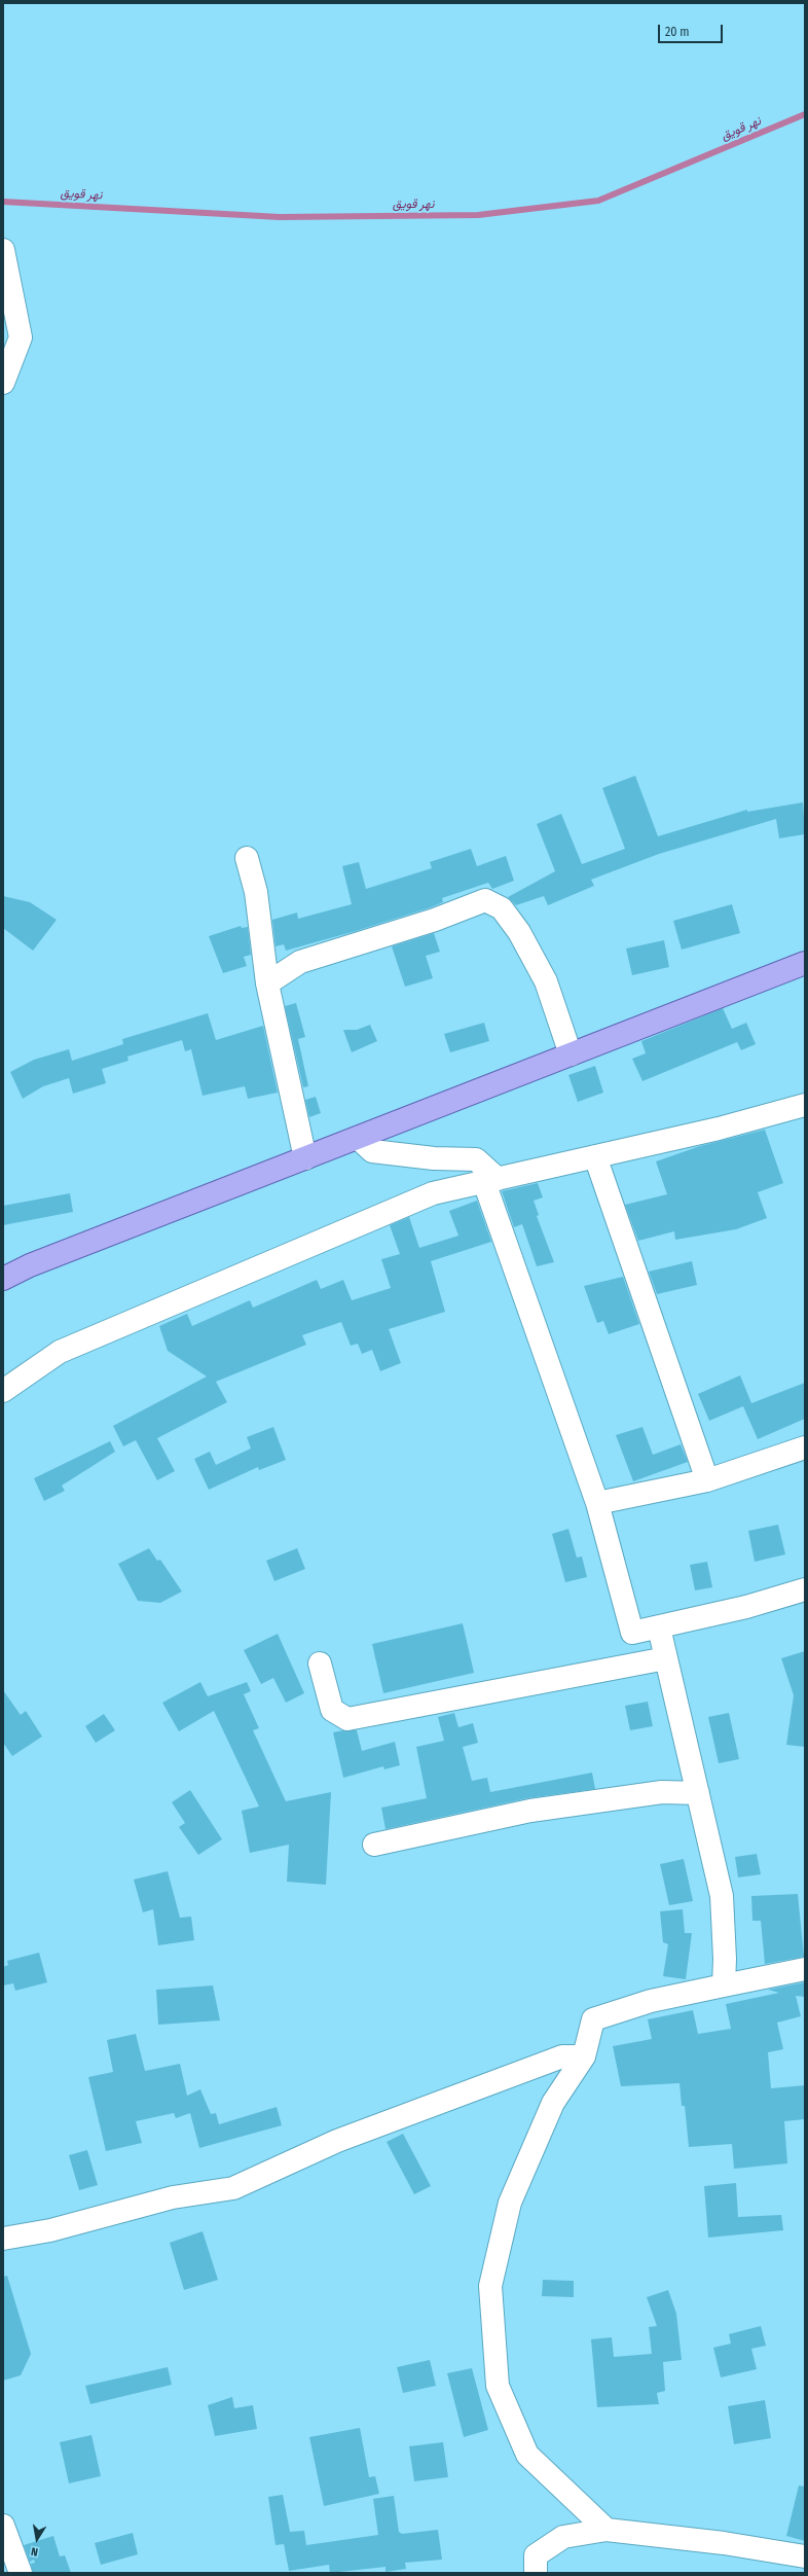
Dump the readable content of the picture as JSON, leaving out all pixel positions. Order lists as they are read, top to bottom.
{
  "water": ["نهر قويق"],
  "scale_bar": "20 m",
  "north": "bottom"
}
